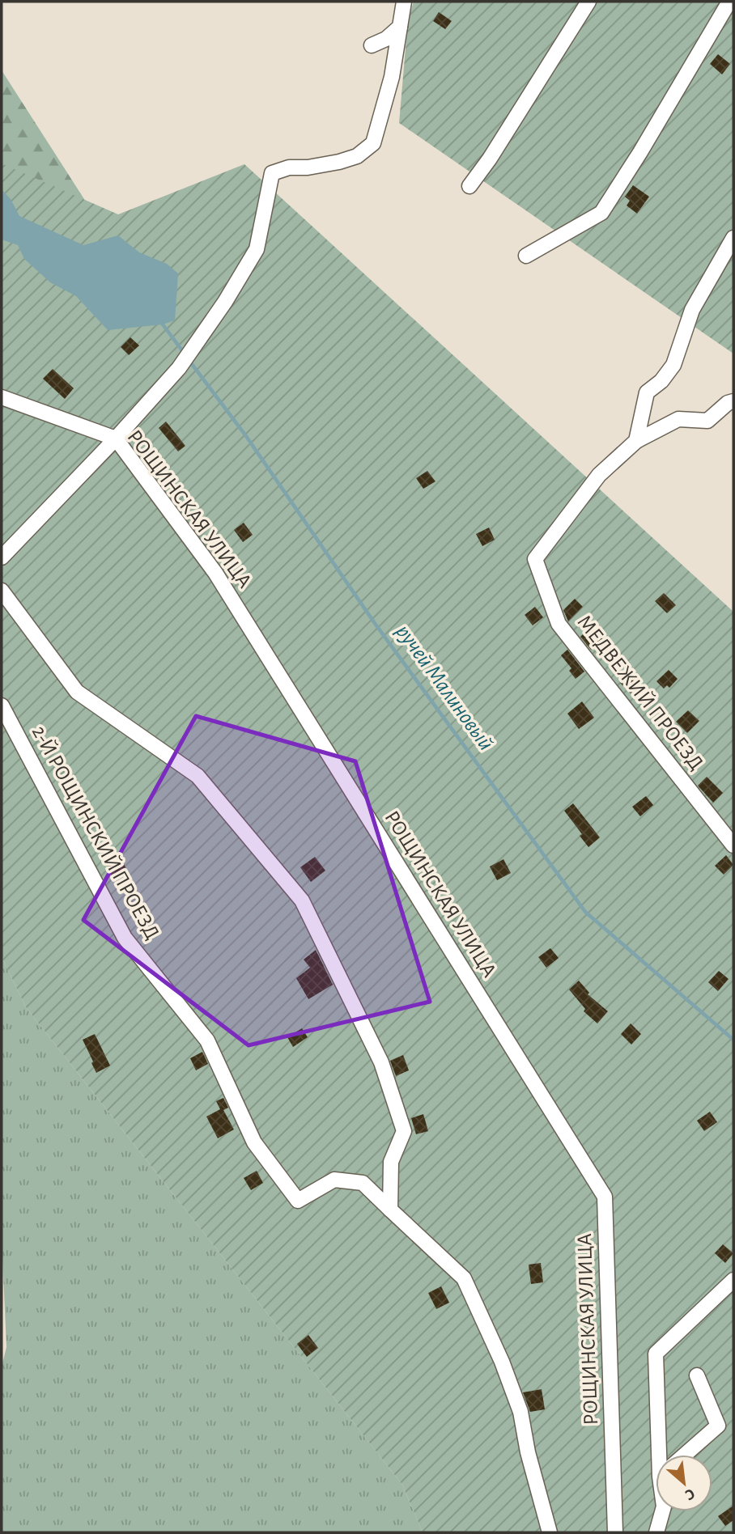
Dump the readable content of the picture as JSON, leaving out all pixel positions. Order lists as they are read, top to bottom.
{
  "streets": {
    "lane": ["РОЩИНСКАЯ УЛИЦА", "МЕДВЕЖИЙ ПРОЕЗД", "2-Й РОЩИНСКИЙ ПРОЕЗД"]
  },
  "water": ["ручей Малиновый"],
  "north": "bottom right"
}
